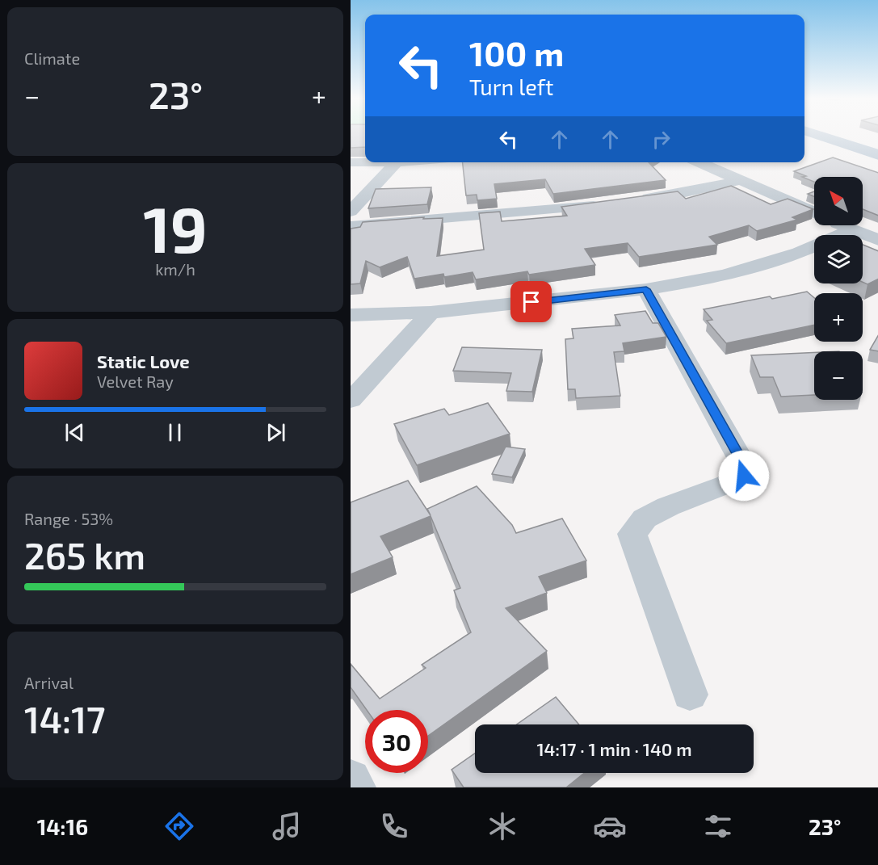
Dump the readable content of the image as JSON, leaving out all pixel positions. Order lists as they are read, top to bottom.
{
  "north": "top left",
  "page": {
    "tile": [
      "Climate",
      ["19", "km/h"],
      ["Range · 53%", "265 km"],
      ["Arrival", "14:17"]
    ],
    "turn": ["100 m", "Turn left"],
    "heat": ["−", "23°", "+"],
    "map_buttons": ["+", "−"],
    "song": ["Static Love", "Velvet Ray"],
    "limit": "30",
    "trip": "14:17 · 1 min · 140 m",
    "tabs": ["14:16", "23°"]
  }
}
